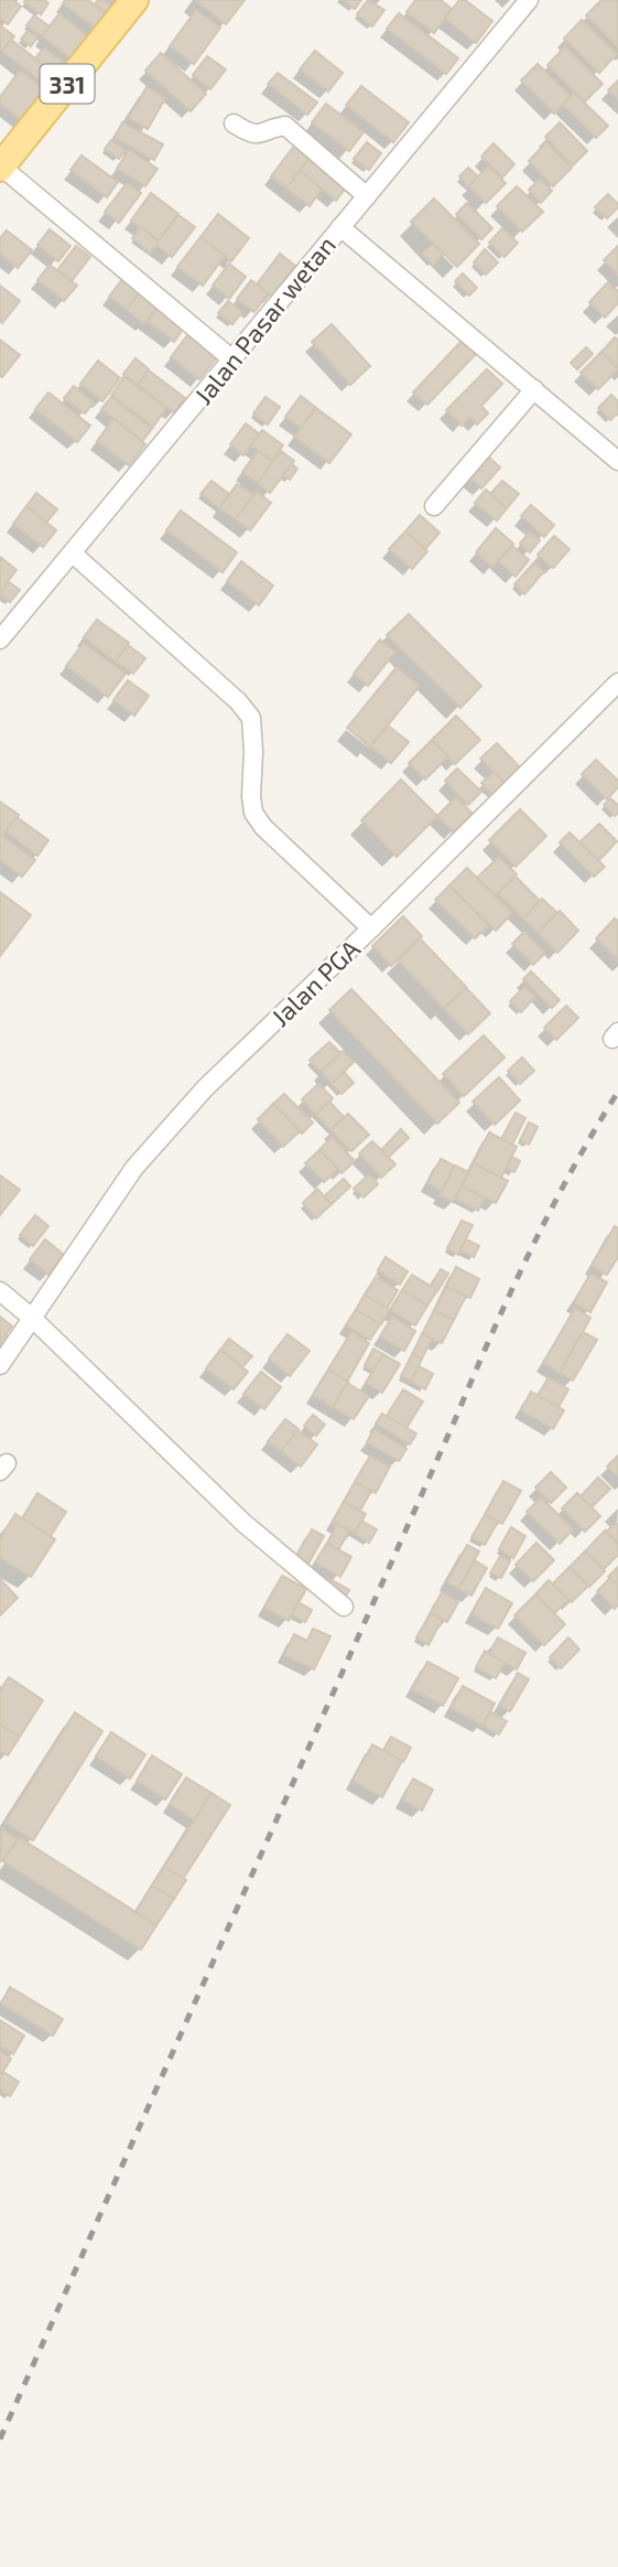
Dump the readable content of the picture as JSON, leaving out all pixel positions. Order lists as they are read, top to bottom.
{
  "streets": {
    "main road": ["331"],
    "street": ["Jalan Pasar wetan", "Jalan PGA"]
  }
}
